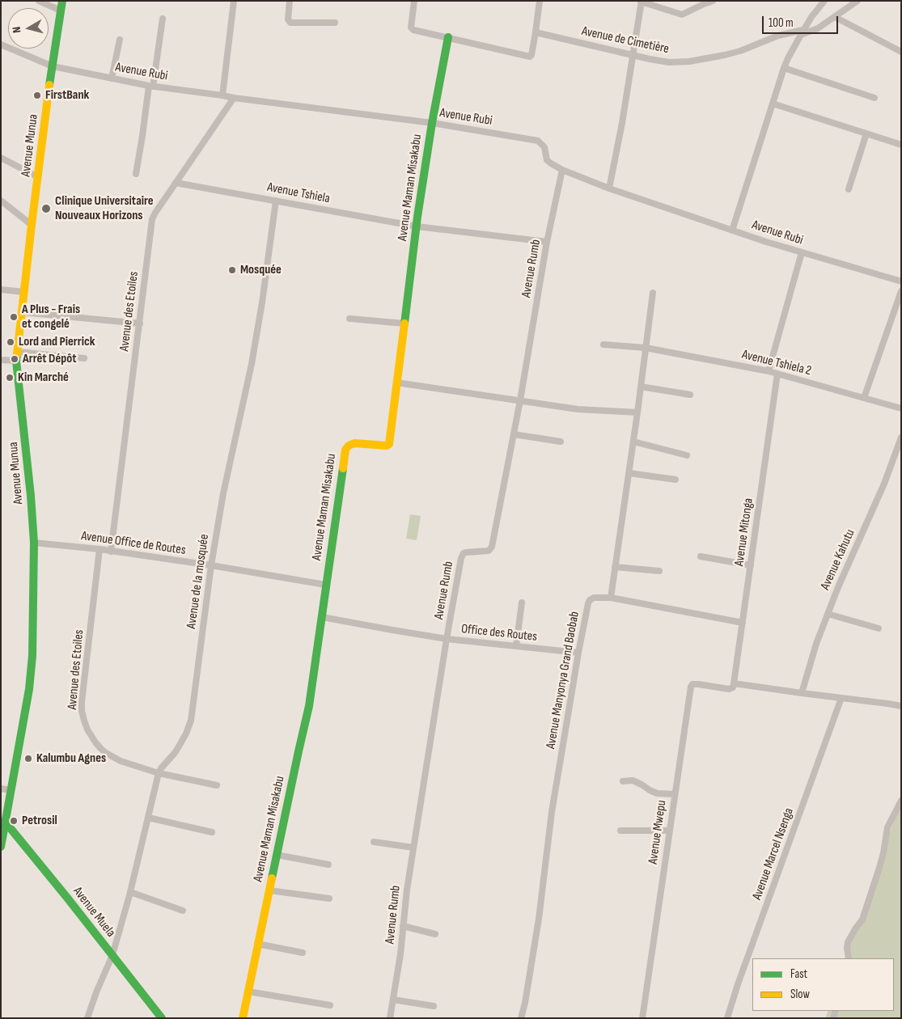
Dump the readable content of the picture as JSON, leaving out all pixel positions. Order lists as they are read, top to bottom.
{
  "streets": {
    "street": [
      "Avenue de Cimetière",
      "Avenue Rubi",
      "Avenue Munua",
      "Avenue Maman Misakabu",
      "Avenue Tshiela",
      "Avenue Rumb",
      "Avenue des Etoiles",
      "Avenue Tshiela 2",
      "Avenue Mitonga",
      "Avenue Office de Routes",
      "Avenue Kahutu",
      "Avenue de la mosquée",
      "Office des Routes",
      "Avenue Manyonya Grand Baobab",
      "Avenue Mwepu",
      "Avenue Marcel Nsenga",
      "Avenue Muela"
    ]
  },
  "crossings": [
    ["Avenue Rubi", "Avenue Munua"],
    ["Avenue Rubi", "Avenue Maman Misakabu"],
    ["Avenue Rubi", "Avenue Rumb"],
    ["Avenue Rubi", "Avenue des Etoiles"],
    ["Avenue Munua", "Avenue Office de Routes"],
    ["Avenue Munua", "Avenue Muela"],
    ["Avenue Maman Misakabu", "Avenue Tshiela"],
    ["Avenue Maman Misakabu", "Avenue Office de Routes"],
    ["Avenue Maman Misakabu", "Office des Routes"],
    ["Avenue Tshiela", "Avenue Rumb"],
    ["Avenue Tshiela", "Avenue des Etoiles"],
    ["Avenue Tshiela", "Avenue de la mosquée"],
    ["Avenue Rumb", "Office des Routes"],
    ["Avenue des Etoiles", "Avenue Office de Routes"],
    ["Avenue des Etoiles", "Avenue de la mosquée"],
    ["Avenue Tshiela 2", "Avenue Mitonga"],
    ["Avenue Mitonga", "Avenue Mwepu"],
    ["Avenue Office de Routes", "Avenue de la mosquée"],
    ["Avenue de la mosquée", "Avenue Muela"],
    ["Office des Routes", "Avenue Manyonya Grand Baobab"]
  ],
  "places": [
    "FirstBank",
    "Clinique Universitaire Nouveaux Horizons",
    "Mosquée",
    "A Plus - Frais et congelé",
    "Lord and Pierrick",
    "Arrêt Dépôt",
    "Kin Marché",
    "Kalumbu Agnes",
    "Petrosil"
  ],
  "legend": ["Fast", "Slow"],
  "scale_bar": "100 m",
  "north": "left"
}
